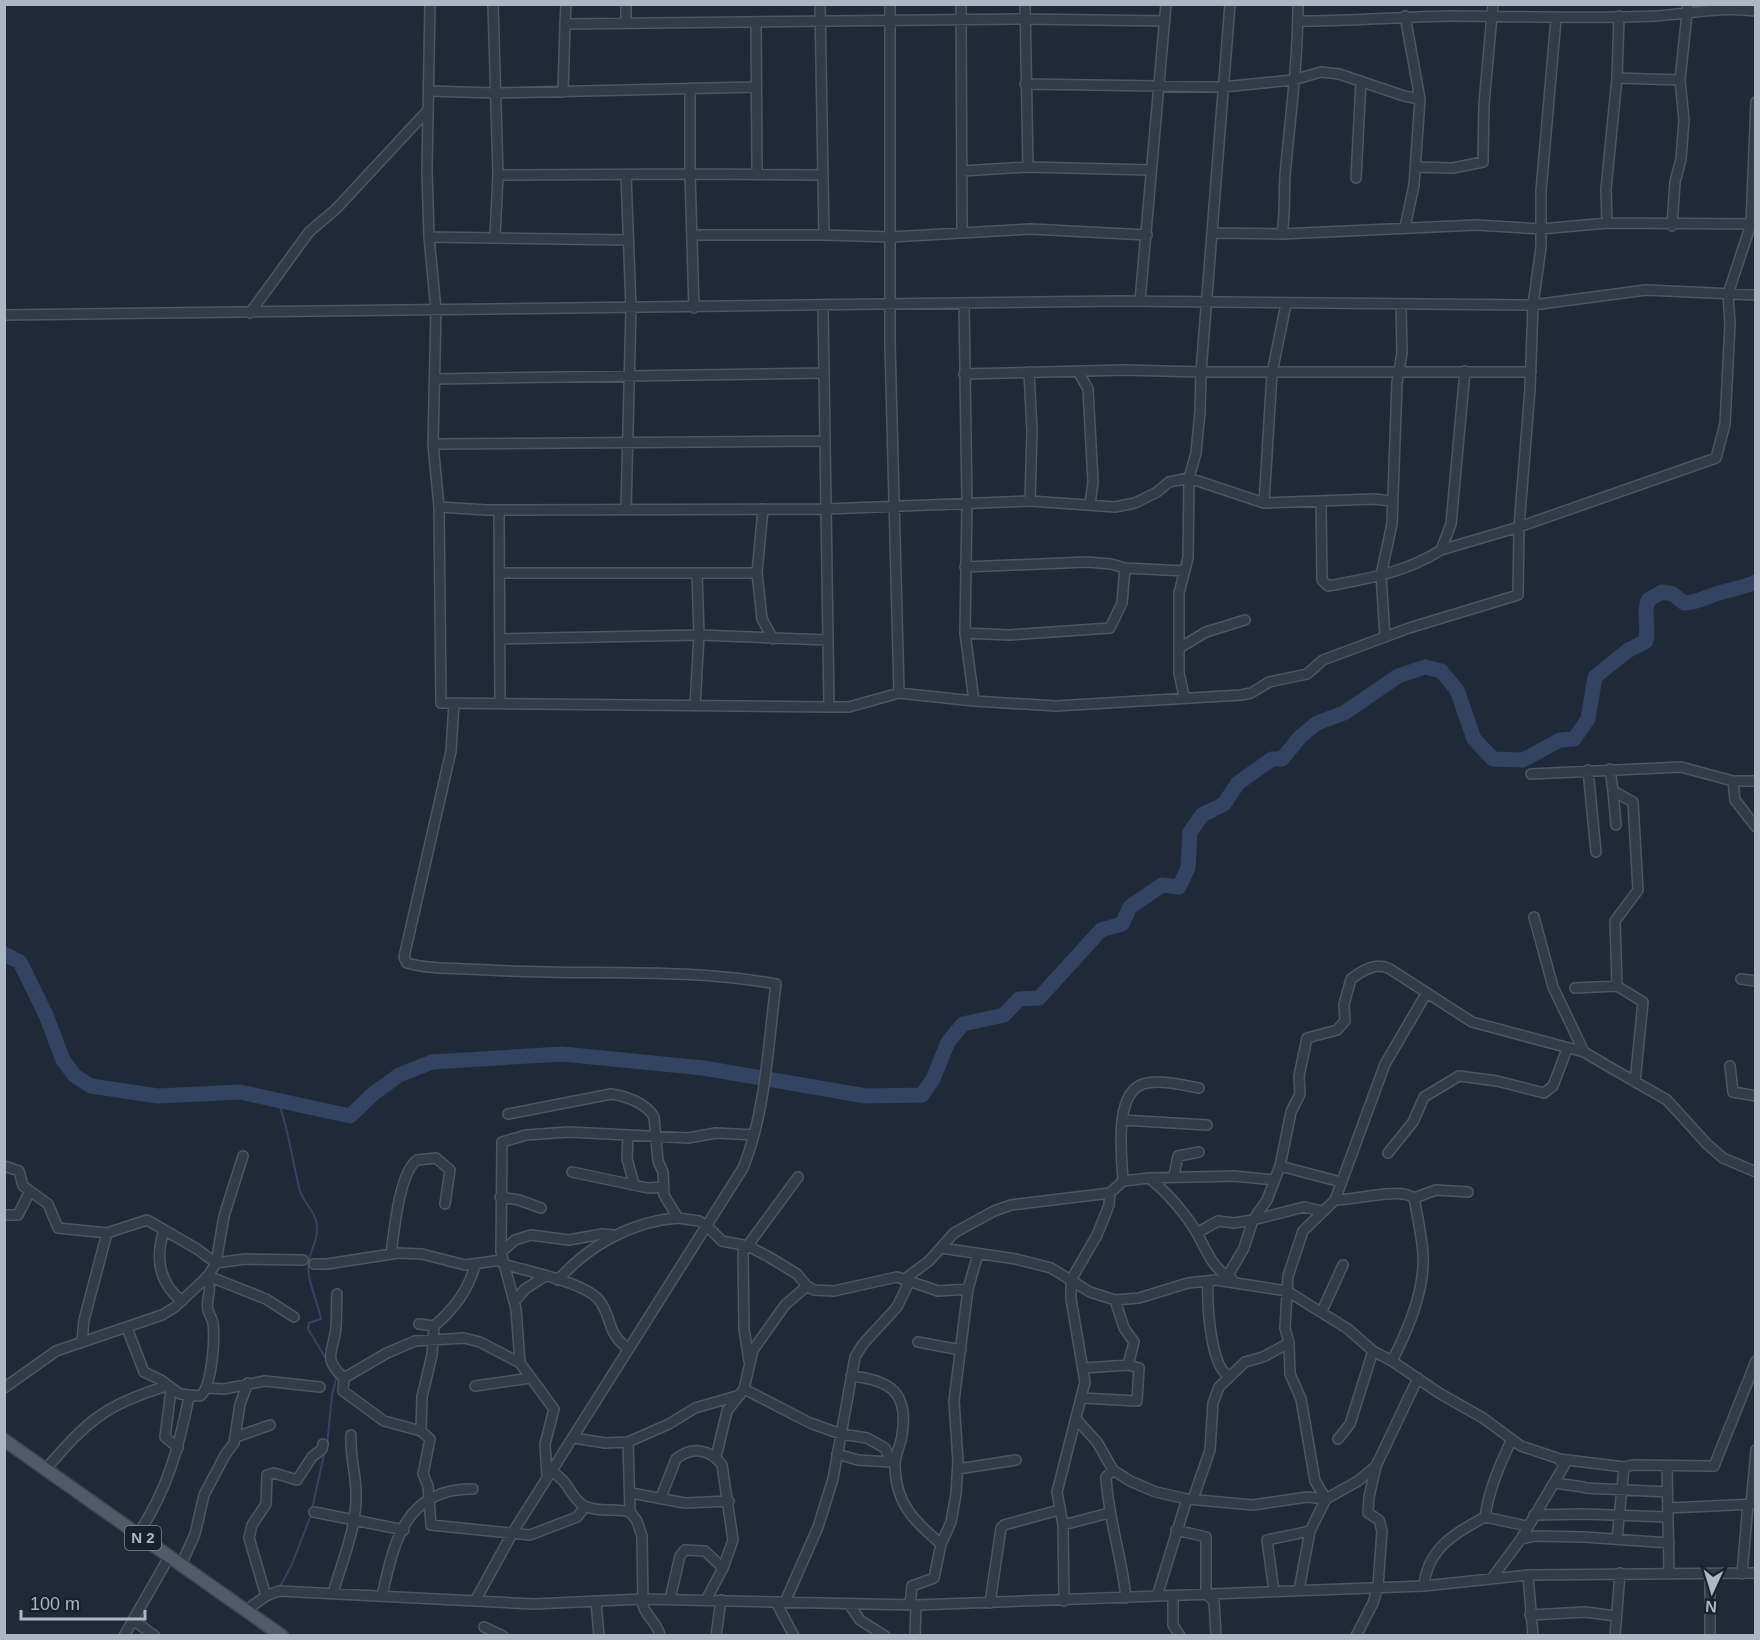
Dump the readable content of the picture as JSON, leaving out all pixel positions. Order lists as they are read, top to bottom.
{
  "streets": {
    "main road": ["N 2"]
  },
  "scale_bar": "100 m",
  "north": "bottom"
}
